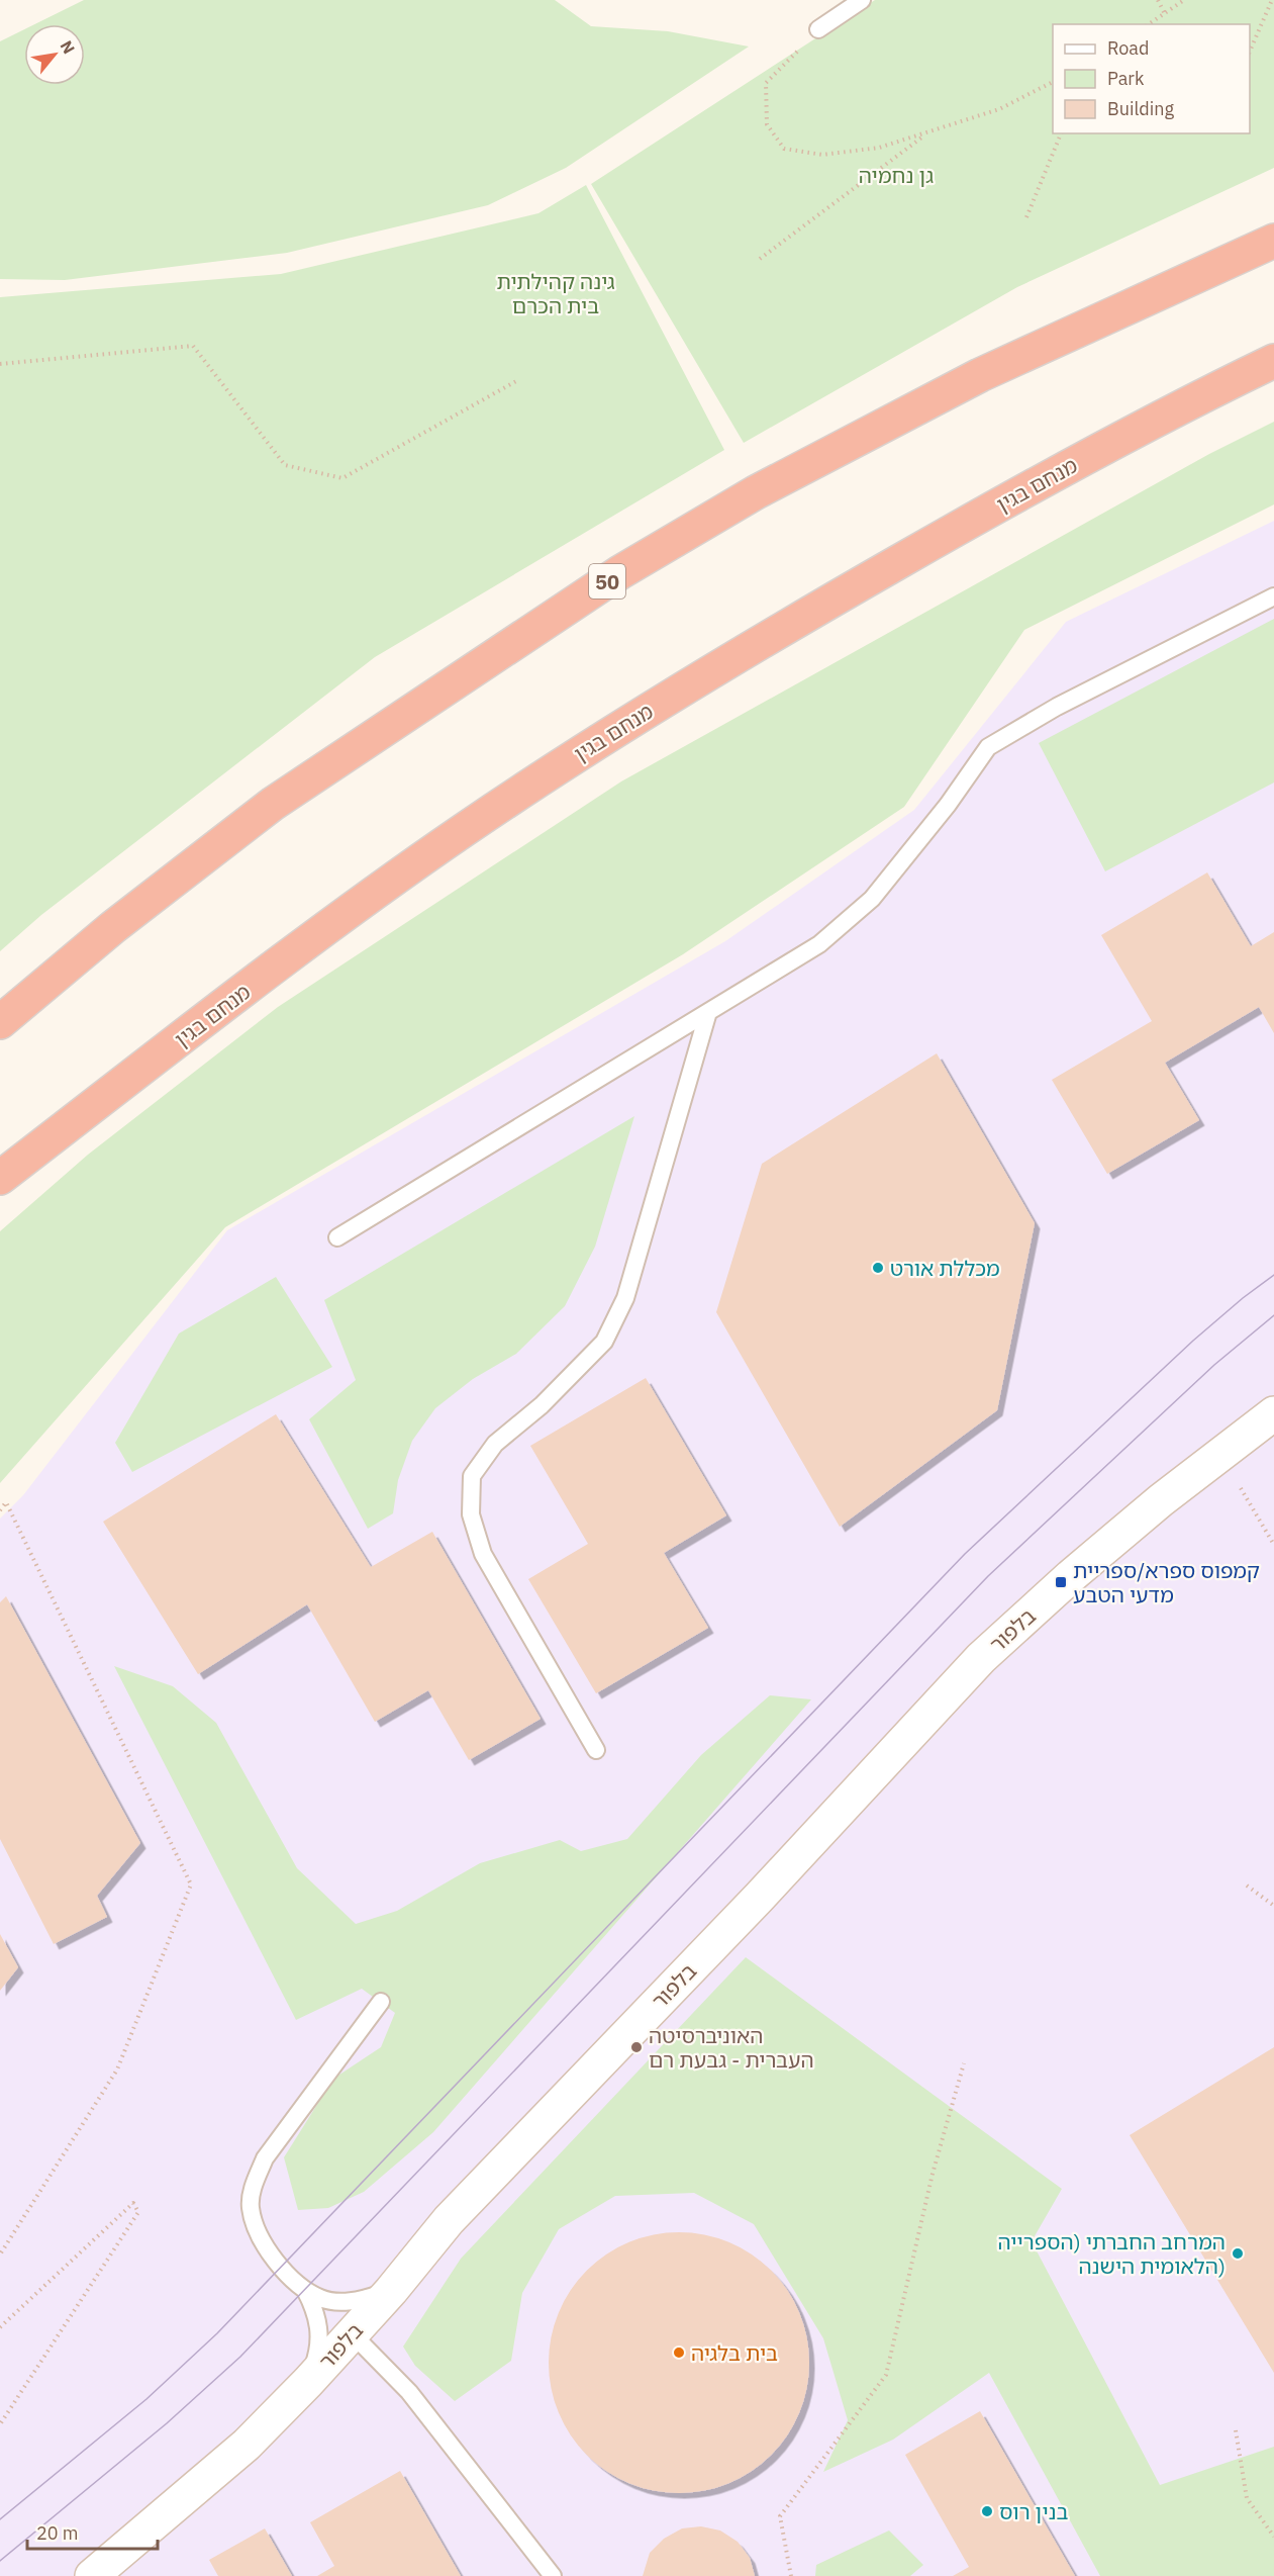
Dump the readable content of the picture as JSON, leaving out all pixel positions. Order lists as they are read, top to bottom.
{
  "streets": {
    "highway": ["מנחם בגין", "50"],
    "street": ["בלפור"]
  },
  "parks": ["גן נחמיה", "גינה קהילתית בית הכרם"],
  "places": {
    "other": [
      "מכללת אורט",
      "האוניברסיטה העברית - גבעת רם",
      "המרחב החברתי (הספרייה הלאומית הישנה)",
      "בית בלגיה",
      "בנין רוס"
    ],
    "transit": ["קמפוס ספרא/ספריית מדעי הטבע"]
  },
  "legend": ["Road", "Park", "Building"],
  "scale_bar": "20 m",
  "north": "top right"
}
